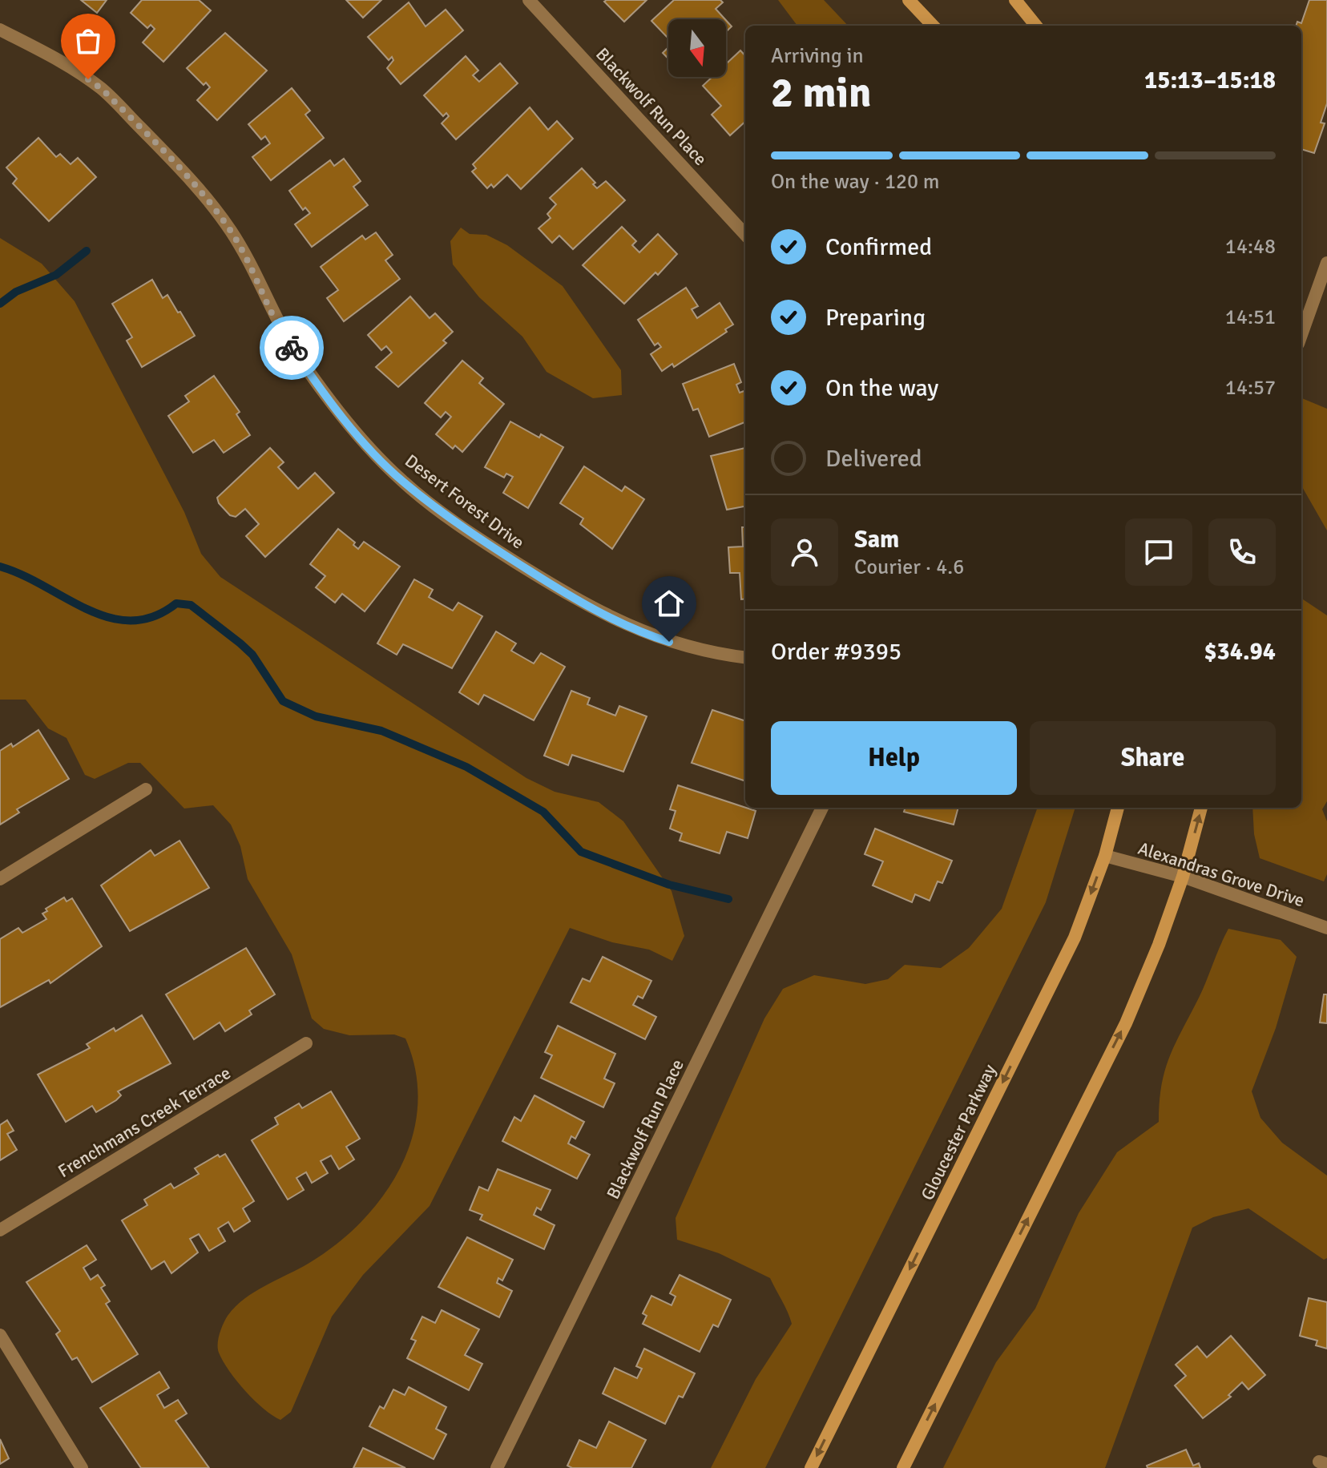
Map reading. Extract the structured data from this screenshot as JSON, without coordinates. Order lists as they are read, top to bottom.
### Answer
{
  "streets": {
    "main road": ["Gloucester Parkway"],
    "street": [
      "Blackwolf Run Place",
      "Desert Forest Drive",
      "Alexandras Grove Drive",
      "Frenchmans Creek Terrace"
    ]
  },
  "crossings": [
    ["Alexandras Grove Drive", "Gloucester Parkway"]
  ],
  "north": "bottom",
  "page": {
    "heading": ["2 min", "Arriving in", "15:13–15:18"],
    "panel": [
      "Sam",
      "Courier · 4.6",
      "Order #9395",
      "$34.94"
    ],
    "bar": "On the way · 120 m",
    "list": [
      ["Confirmed", "14:48"],
      ["Preparing", "14:51"],
      ["On the way", "14:57"],
      "Delivered"
    ],
    "buttons": ["Help", "Share"]
  }
}
